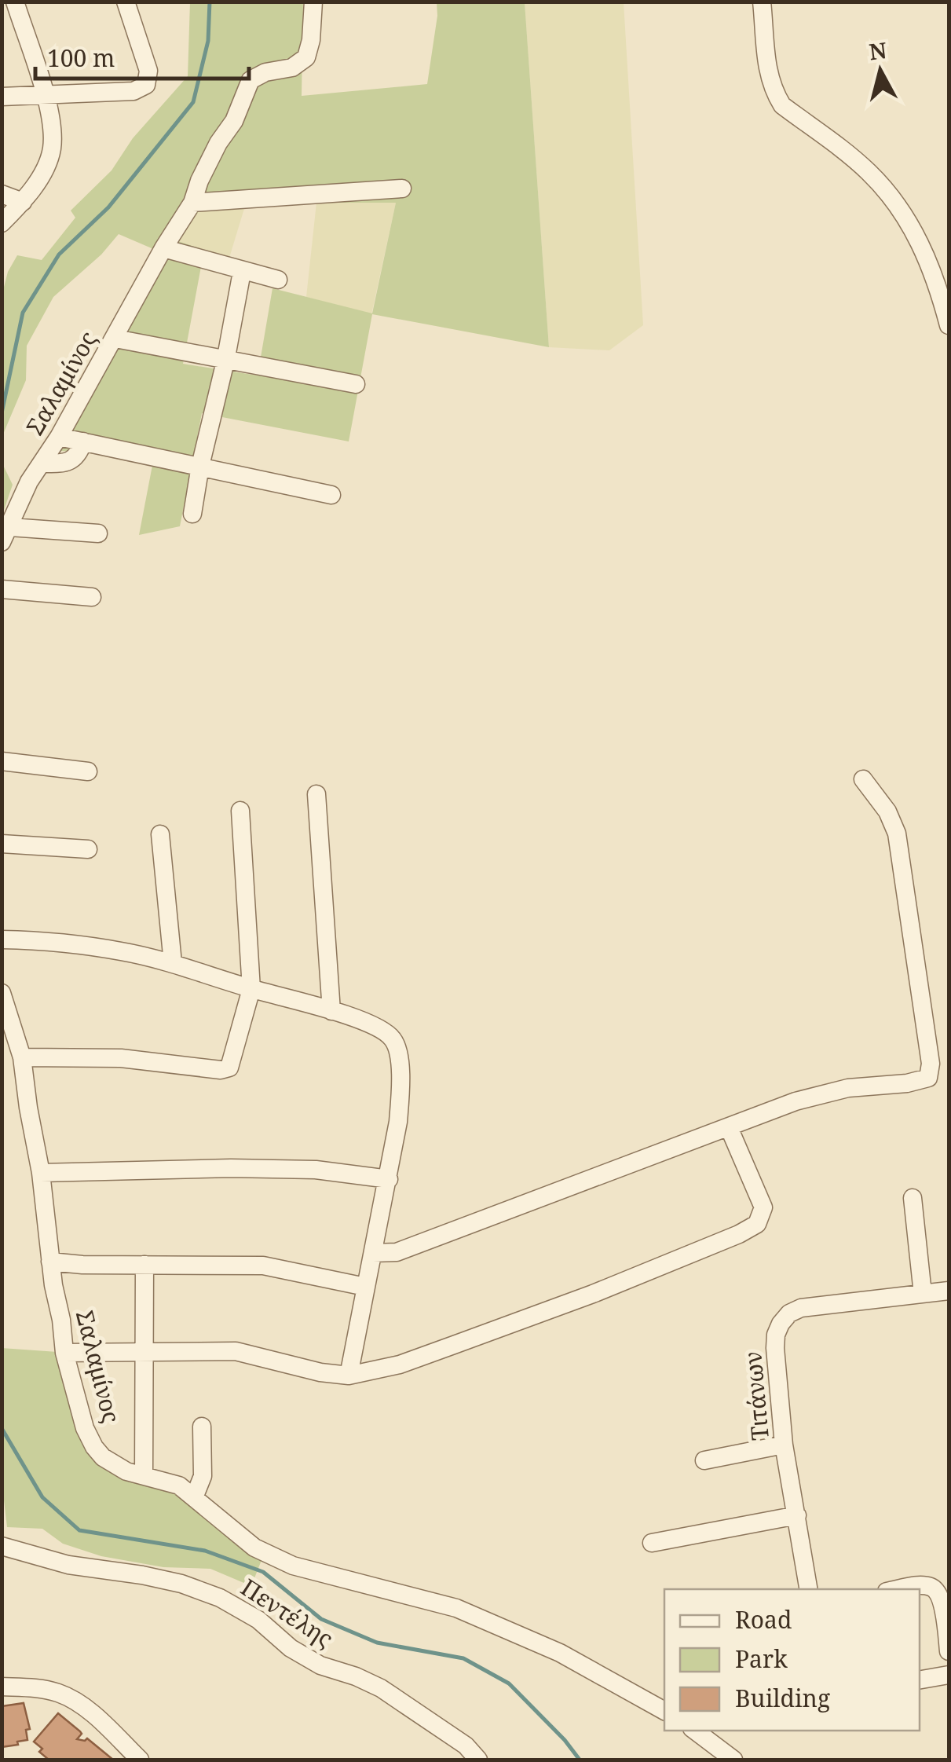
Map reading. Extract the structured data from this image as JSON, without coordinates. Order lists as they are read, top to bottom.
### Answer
{
  "streets": {
    "street": ["Σαλαμίνος", "Τιτάνων", "Πεντέλης"]
  },
  "legend": ["Road", "Park", "Building"],
  "scale_bar": "100 m",
  "north": "top"
}
